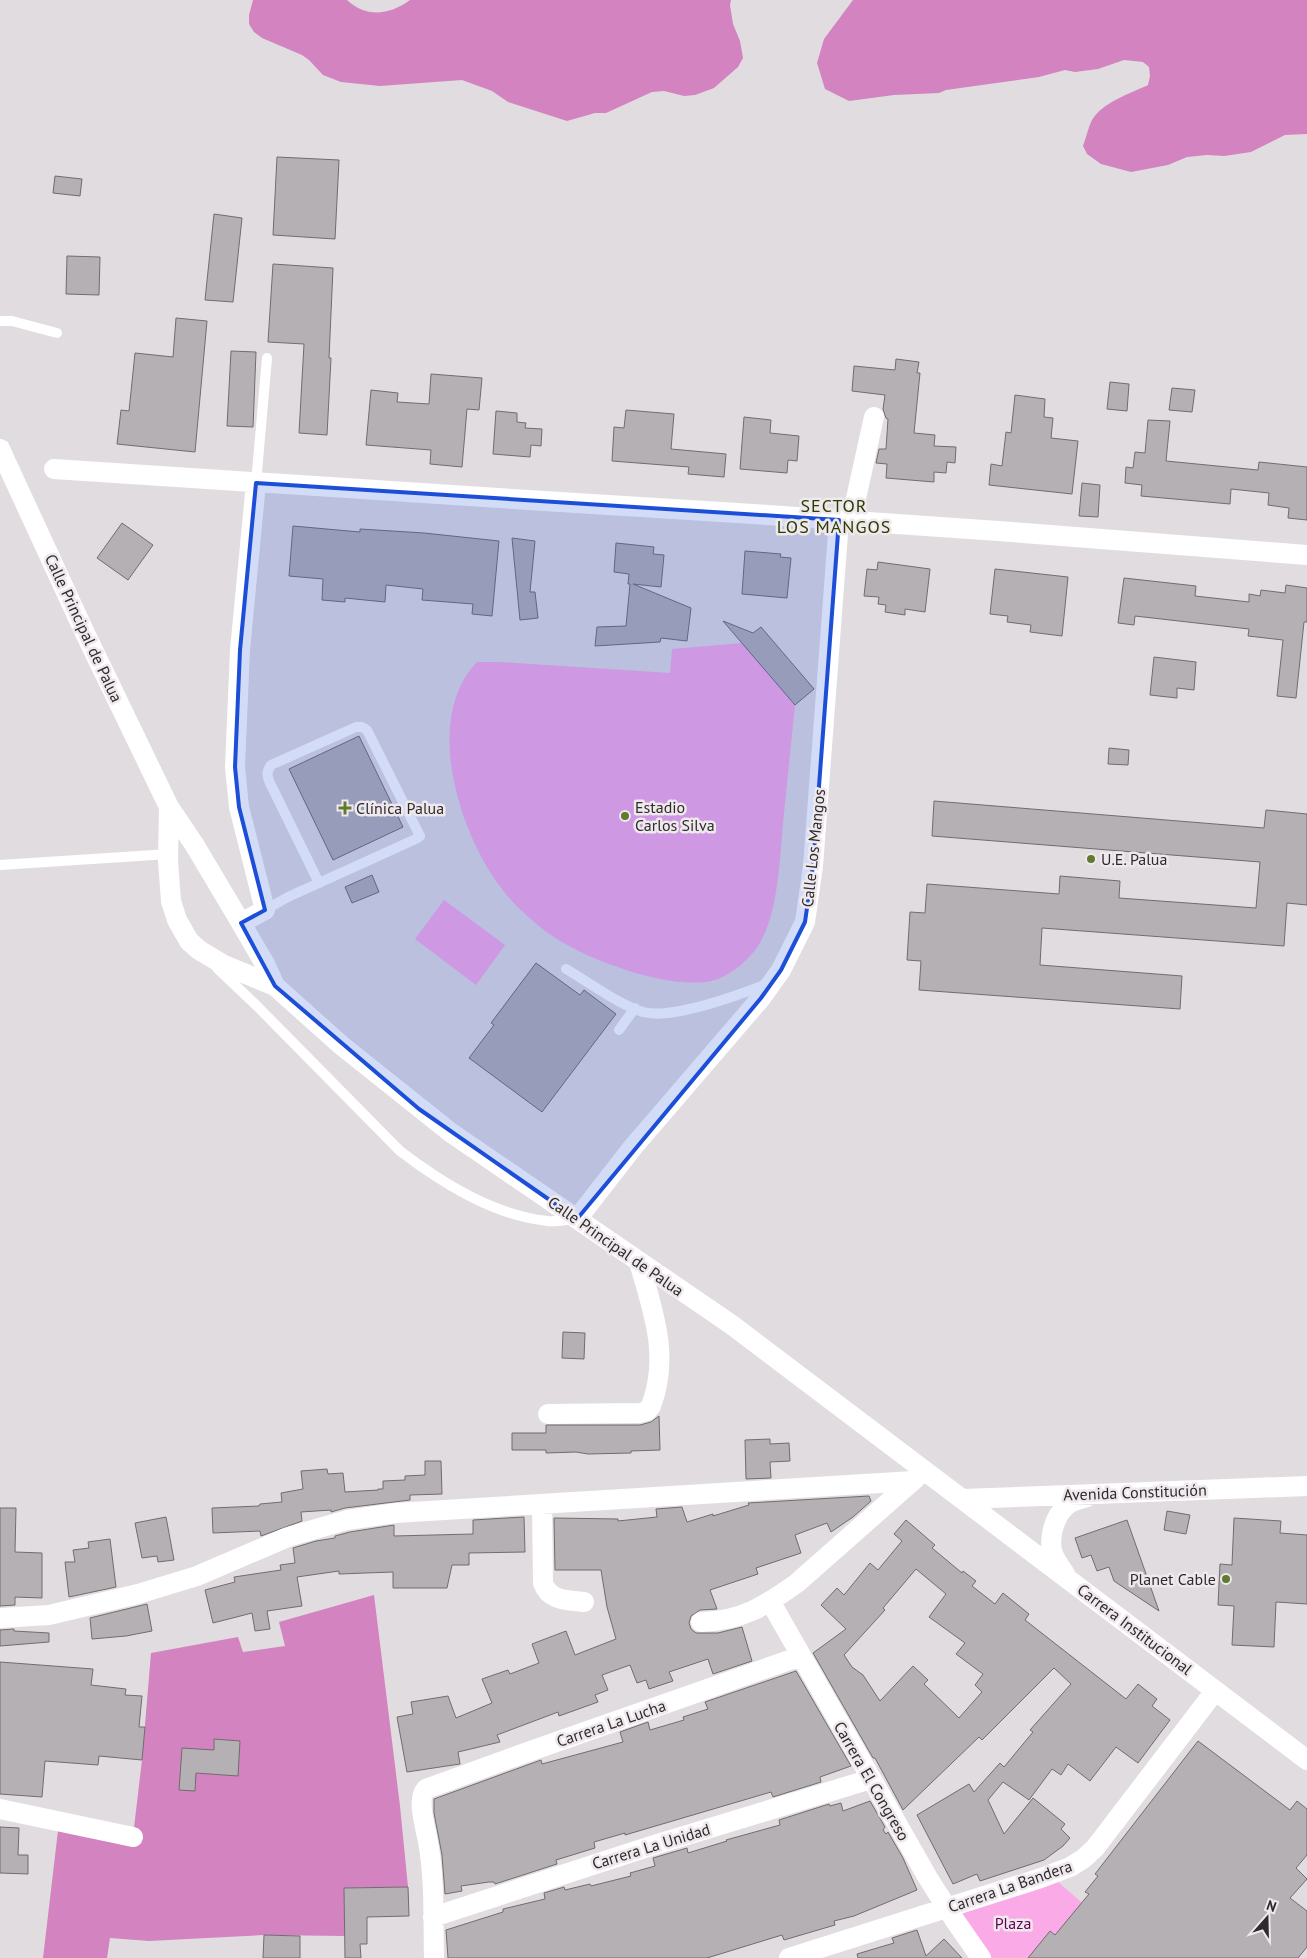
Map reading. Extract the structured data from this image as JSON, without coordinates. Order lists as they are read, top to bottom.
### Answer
{
  "streets": {
    "street": [
      "Calle Principal de Palua",
      "Calle Los Mangos",
      "Avenida Constitución",
      "Carrera Institucional",
      "Carrera La Lucha",
      "Carrera El Congreso",
      "Carrera La Unidad",
      "Carrera La Bandera"
    ]
  },
  "crossings": [
    ["Calle Principal de Palua", "Calle Los Mangos"],
    ["Calle Principal de Palua", "Avenida Constitución"],
    ["Calle Principal de Palua", "Carrera Institucional"],
    ["Avenida Constitución", "Carrera Institucional"],
    ["Carrera Institucional", "Carrera La Bandera"],
    ["Carrera La Lucha", "Carrera El Congreso"],
    ["Carrera La Lucha", "Carrera La Unidad"],
    ["Carrera El Congreso", "Carrera La Unidad"],
    ["Carrera El Congreso", "Carrera La Bandera"]
  ],
  "districts": ["SECTOR LOS MANGOS"],
  "parks": ["Plaza"],
  "places": {
    "health": ["Clínica Palua"],
    "other": ["Estadio Carlos Silva", "U.E. Palua", "Planet Cable"]
  },
  "north": "top"
}
